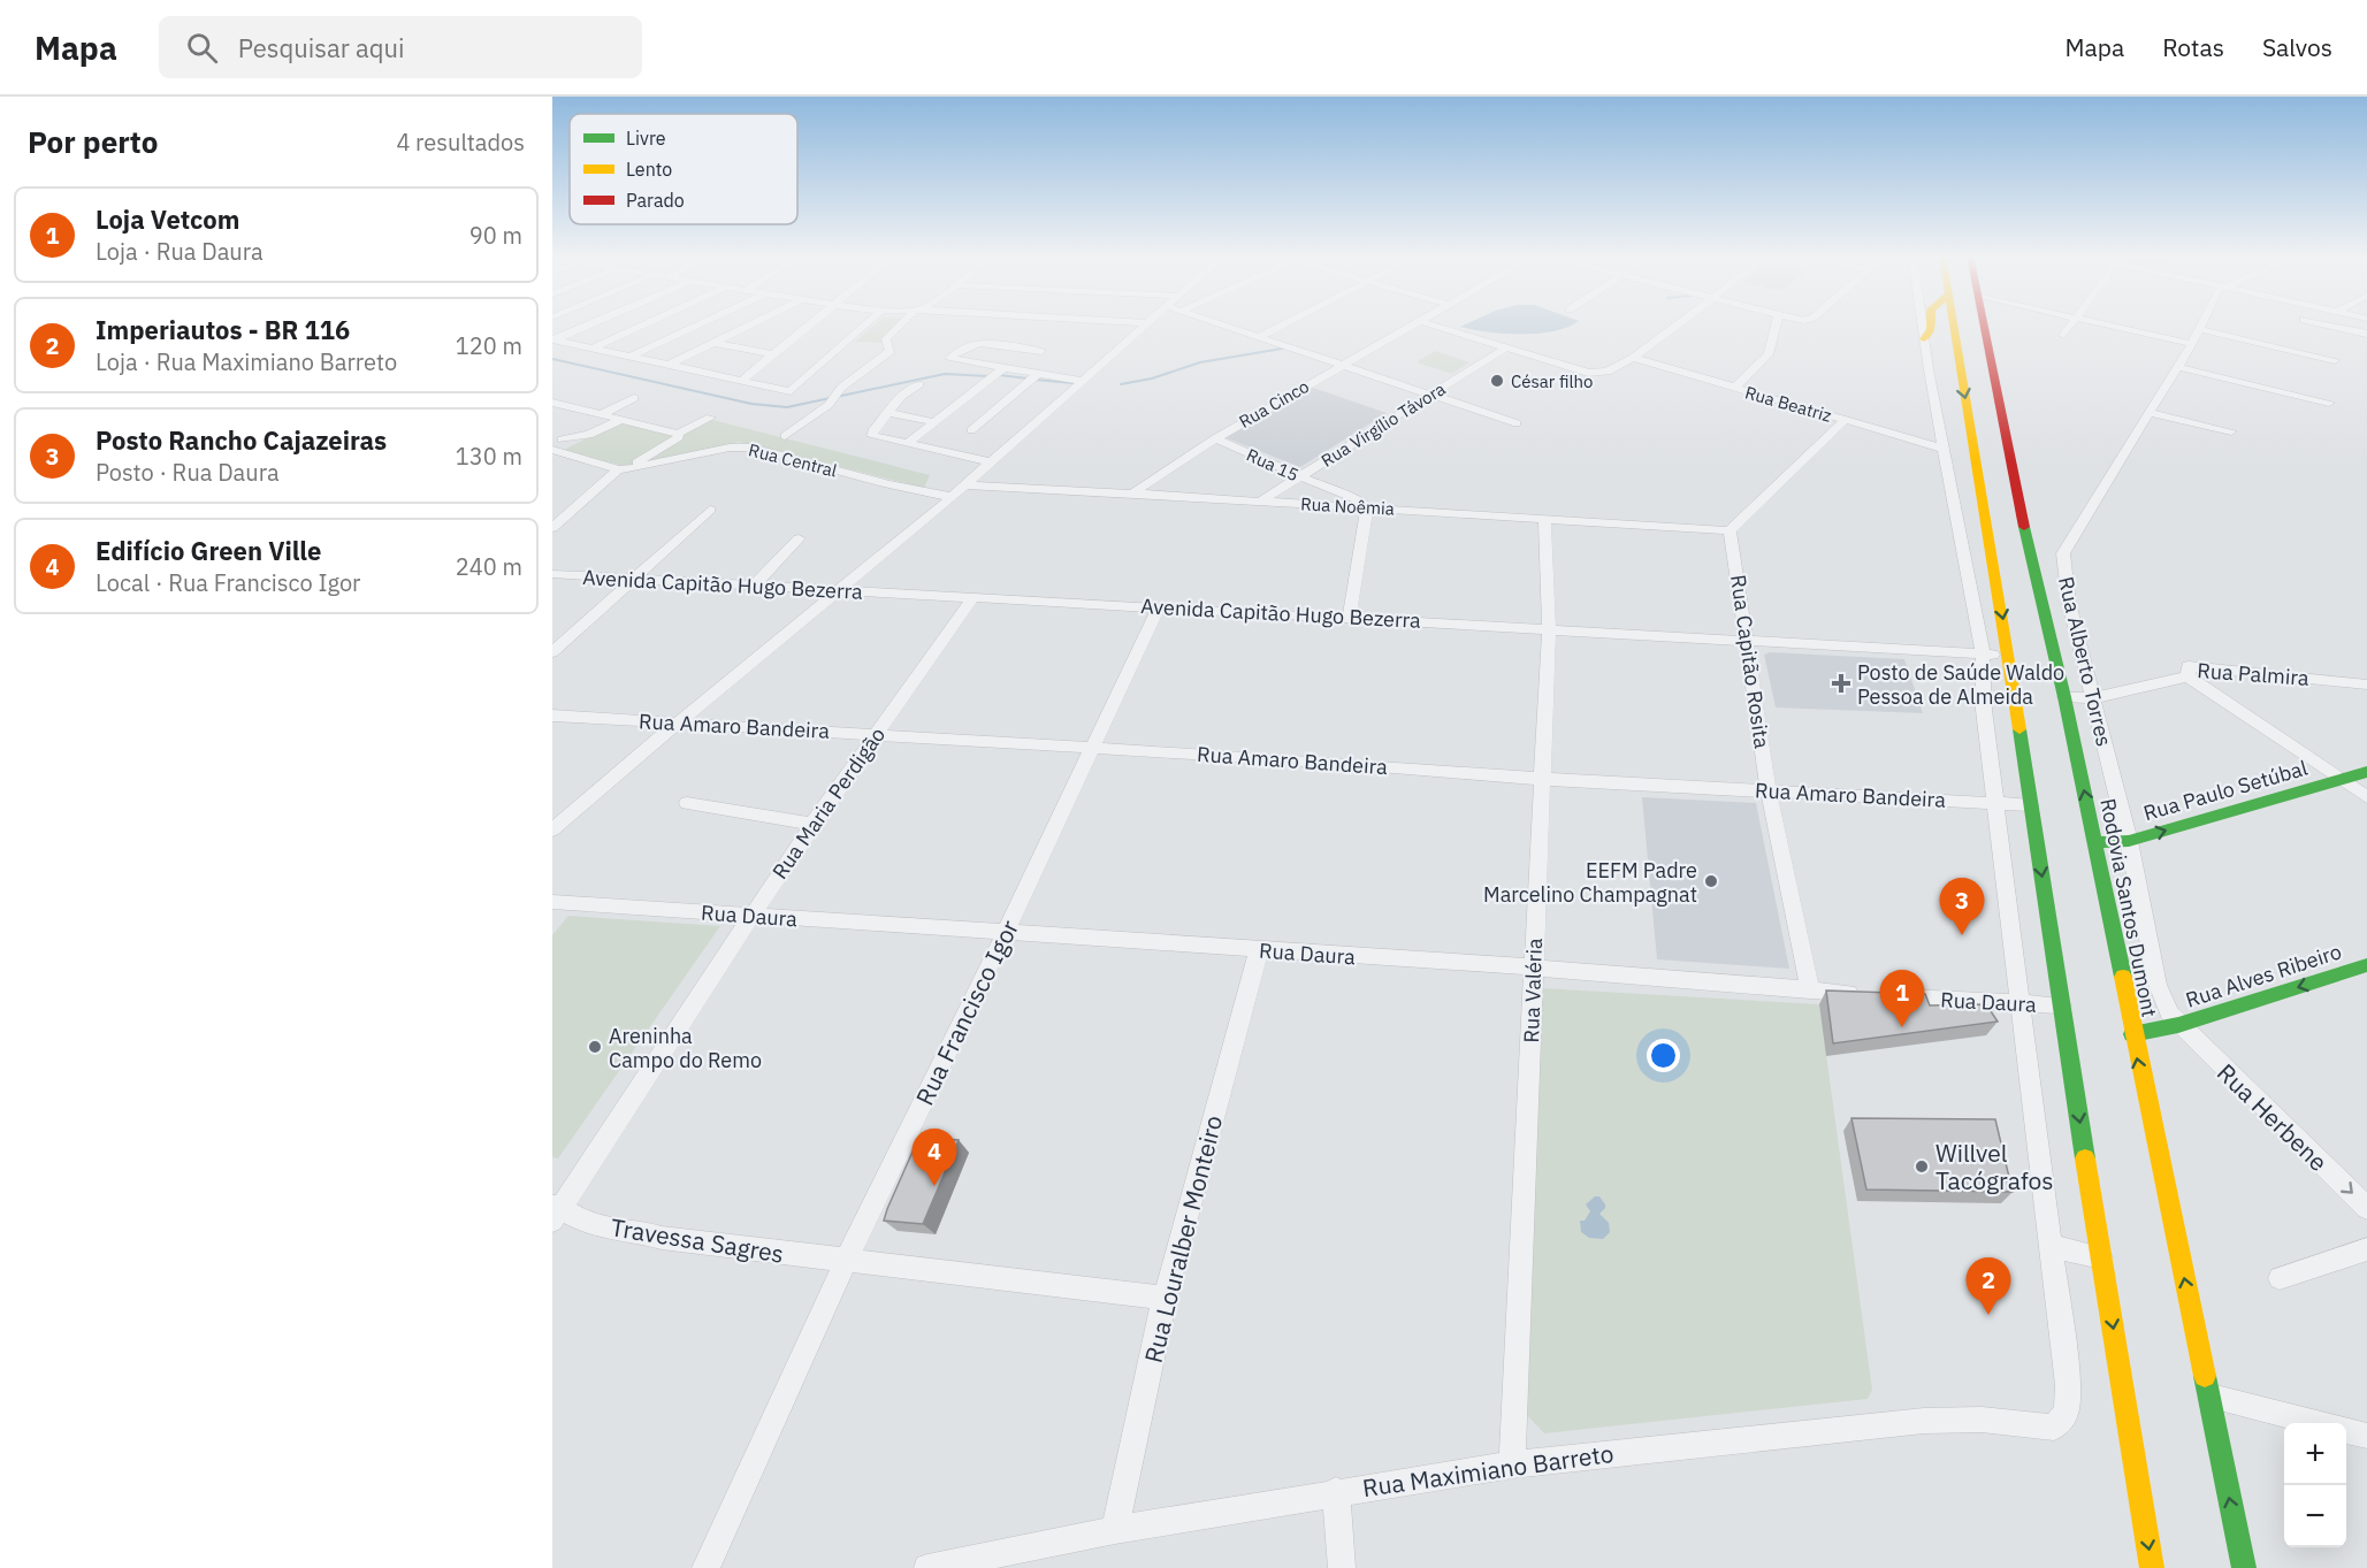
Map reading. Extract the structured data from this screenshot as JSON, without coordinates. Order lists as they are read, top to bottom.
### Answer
{
  "streets": {
    "main road": ["Rua Paulo Setúbal", "Rodovia Santos Dumont", "Rua Alves Ribeiro"],
    "street": [
      "Rua Cinco",
      "Rua Beatriz",
      "Rua Virgílio Távora",
      "Rua Central",
      "Rua 15",
      "Rua Noêmia",
      "Avenida Capitão Hugo Bezerra",
      "Rua Capitão Rosita",
      "Rua Alberto Torres",
      "Rua Palmira",
      "Rua Amaro Bandeira",
      "Rua Maria Perdigão",
      "Rua Daura",
      "Rua Valéria",
      "Rua Francisco Igor",
      "Rua Herbene",
      "Rua Louralber Monteiro",
      "Travessa Sagres",
      "Rua Maximiano Barreto"
    ]
  },
  "crossings": [
    ["Rua Cinco", "Rua 15"],
    ["Rua Cinco", "Rua Noêmia"],
    ["Rua Virgílio Távora", "Rua 15"],
    ["Rua Virgílio Távora", "Rua Noêmia"],
    ["Rua 15", "Rua Noêmia"],
    ["Rua Noêmia", "Rua Capitão Rosita"],
    ["Rua Noêmia", "Rua Valéria"],
    ["Avenida Capitão Hugo Bezerra", "Rua Capitão Rosita"],
    ["Avenida Capitão Hugo Bezerra", "Rua Maria Perdigão"],
    ["Avenida Capitão Hugo Bezerra", "Rua Valéria"],
    ["Avenida Capitão Hugo Bezerra", "Rua Francisco Igor"],
    ["Rua Capitão Rosita", "Rua Amaro Bandeira"],
    ["Rua Capitão Rosita", "Rua Daura"],
    ["Rua Alberto Torres", "Rua Palmira"],
    ["Rua Alberto Torres", "Rua Paulo Setúbal"],
    ["Rua Alberto Torres", "Rua Alves Ribeiro"],
    ["Rua Alberto Torres", "Rua Herbene"],
    ["Rua Palmira", "Rodovia Santos Dumont"],
    ["Rua Amaro Bandeira", "Rua Maria Perdigão"],
    ["Rua Amaro Bandeira", "Rua Valéria"],
    ["Rua Amaro Bandeira", "Rua Francisco Igor"],
    ["Rua Paulo Setúbal", "Rodovia Santos Dumont"],
    ["Rua Maria Perdigão", "Rua Daura"],
    ["Rua Maria Perdigão", "Travessa Sagres"],
    ["Rodovia Santos Dumont", "Rua Alves Ribeiro"],
    ["Rua Daura", "Rua Valéria"],
    ["Rua Daura", "Rua Francisco Igor"],
    ["Rua Daura", "Rua Louralber Monteiro"],
    ["Rua Alves Ribeiro", "Rua Herbene"],
    ["Rua Valéria", "Rua Maximiano Barreto"],
    ["Rua Francisco Igor", "Travessa Sagres"],
    ["Rua Louralber Monteiro", "Travessa Sagres"],
    ["Rua Louralber Monteiro", "Rua Maximiano Barreto"]
  ],
  "one_way": ["Rua Paulo Setúbal", "Rua Alves Ribeiro", "Rua Herbene"],
  "places": {
    "other": [
      "César filho",
      "EEFM Padre Marcelino Champagnat",
      "Areninha Campo do Remo",
      "Willvel Tacógrafos"
    ],
    "health": ["Posto de Saúde Waldo Pessoa de Almeida"]
  },
  "legend": ["Livre", "Lento", "Parado"],
  "page": {
    "header": "Mapa",
    "search": "Pesquisar aqui",
    "nav": ["Mapa", "Rotas", "Salvos"],
    "heading": ["Por perto", "4 resultados"],
    "list": [
      {
        "mark": "1",
        "name": "Loja Vetcom",
        "note": "Loja · Rua Daura",
        "value": "90 m"
      },
      {
        "mark": "2",
        "name": "Imperiautos - BR 116",
        "note": "Loja · Rua Maximiano Barreto",
        "value": "120 m"
      },
      {
        "mark": "3",
        "name": "Posto Rancho Cajazeiras",
        "note": "Posto · Rua Daura",
        "value": "130 m"
      },
      {
        "mark": "4",
        "name": "Edifício Green Ville",
        "note": "Local · Rua Francisco Igor",
        "value": "240 m"
      }
    ],
    "pins": [
      "3",
      "1",
      "4",
      "2"
    ],
    "map_buttons": ["+", "−"]
  }
}
